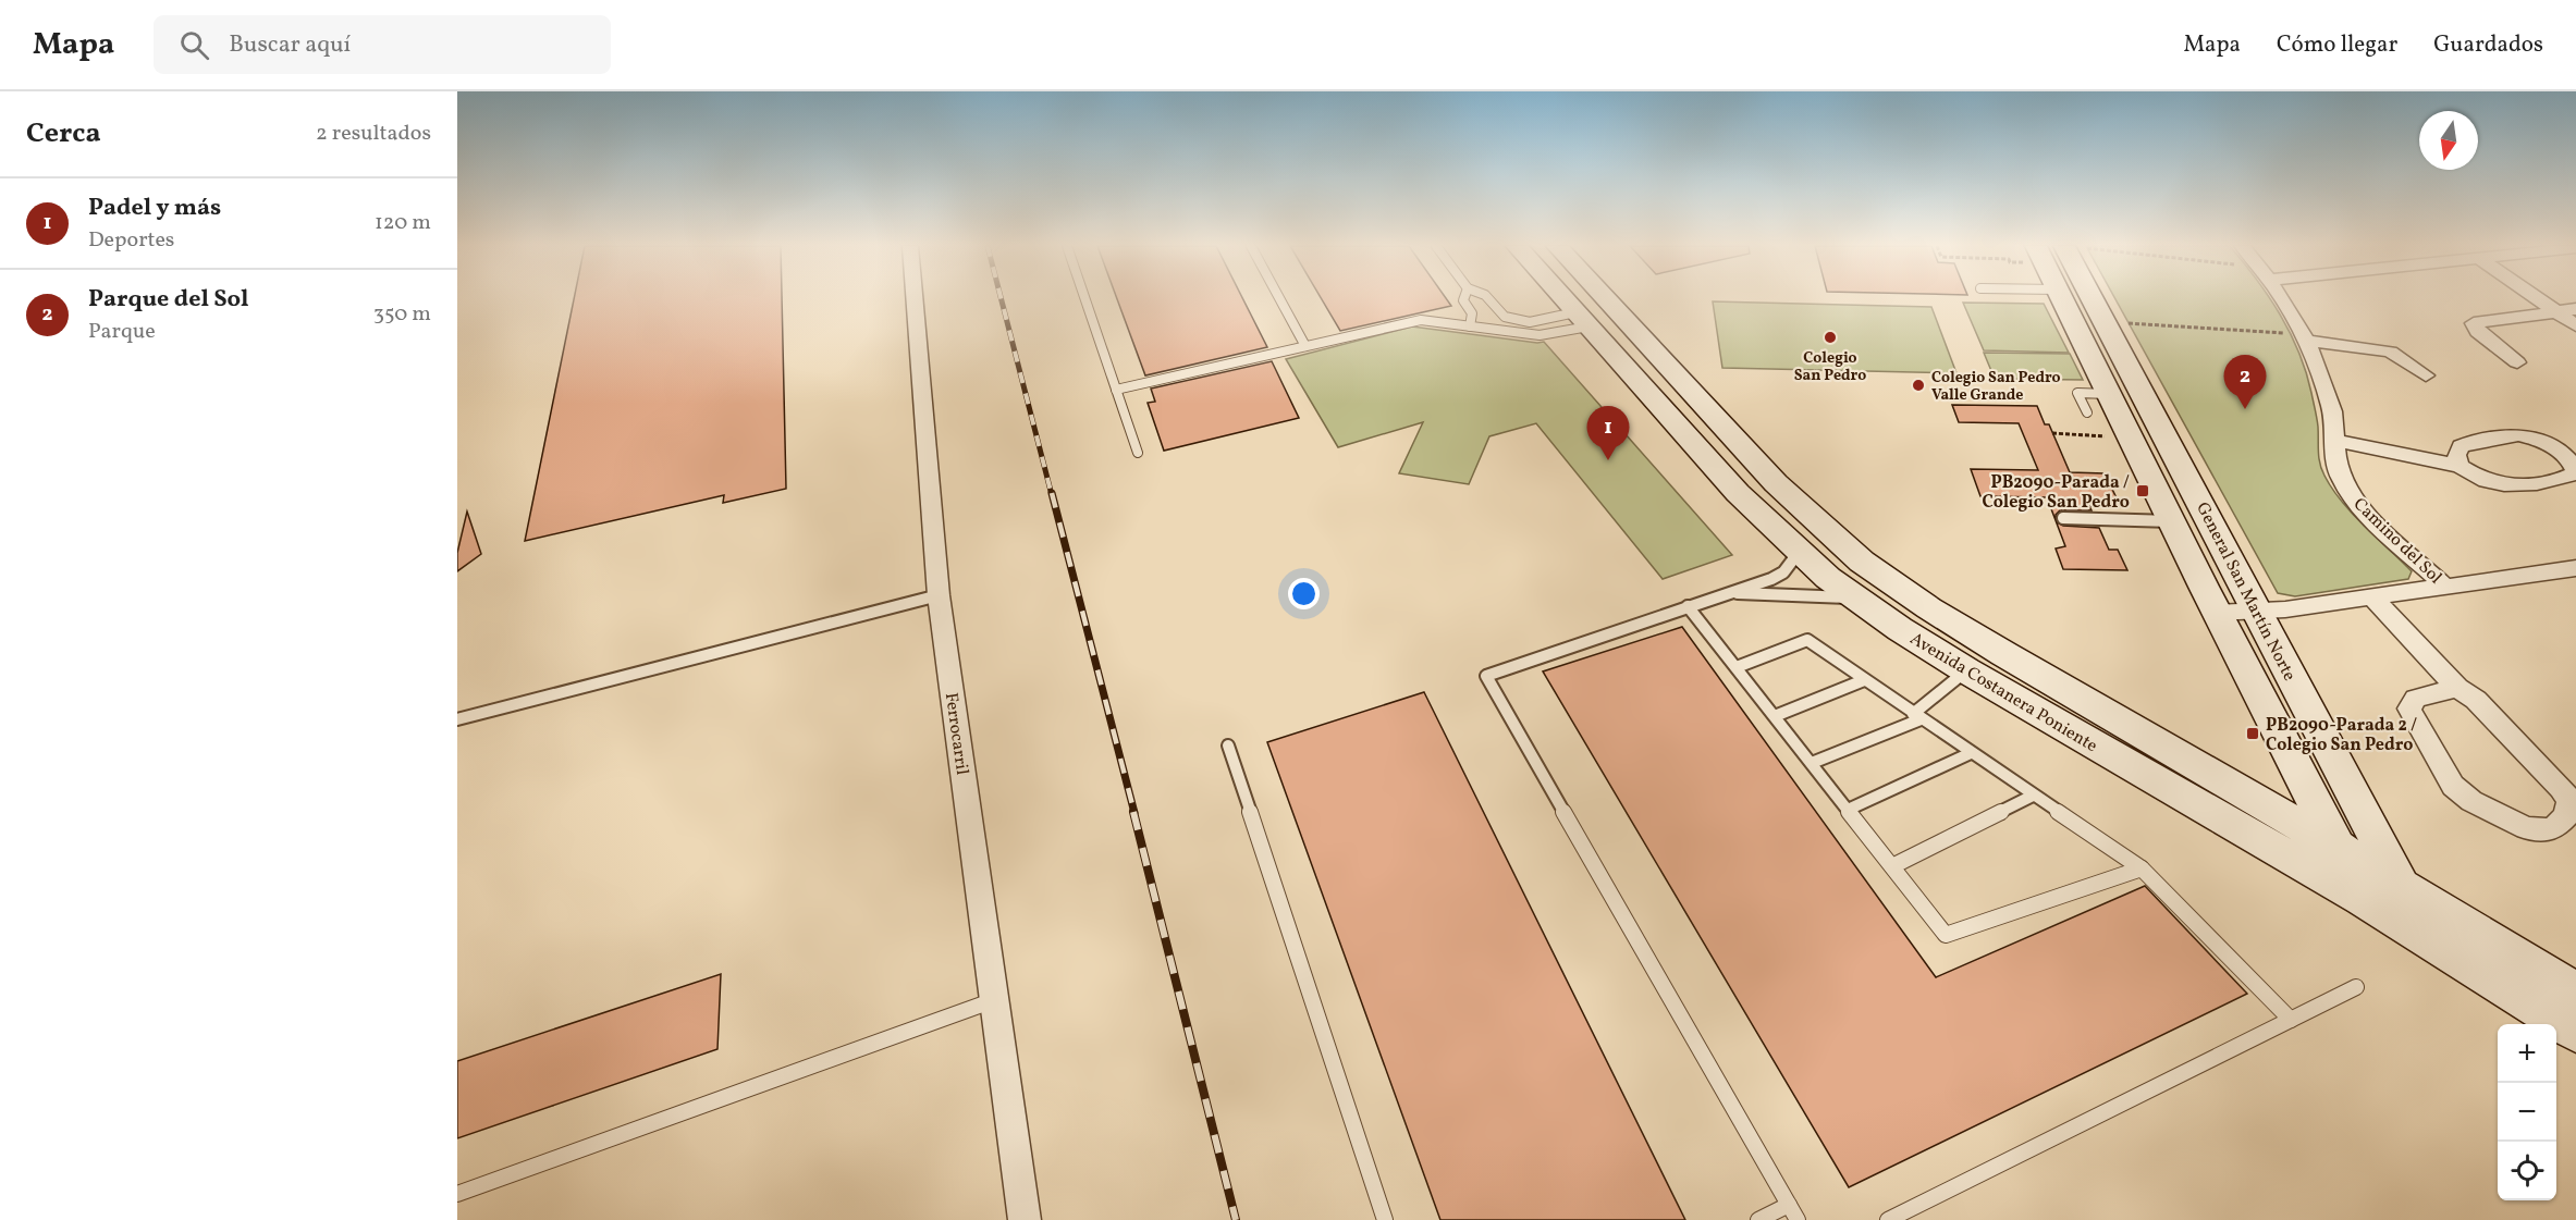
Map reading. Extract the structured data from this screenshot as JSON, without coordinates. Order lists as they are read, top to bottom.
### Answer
{
  "streets": {
    "street": [
      "Camino del Sol",
      "General San Martín Norte",
      "Avenida Costanera Poniente",
      "Ferrocarril"
    ]
  },
  "crossings": [
    ["General San Martín Norte", "Avenida Costanera Poniente"]
  ],
  "places": {
    "other": ["Colegio San Pedro", "Colegio San Pedro Valle Grande"],
    "transit": ["PB2090-Parada / Colegio San Pedro", "PB2090-Parada 2 / Colegio San Pedro"]
  },
  "north": "bottom",
  "page": {
    "header": "Mapa",
    "search": "Buscar aquí",
    "nav": ["Mapa", "Cómo llegar", "Guardados"],
    "heading": ["Cerca", "2 resultados"],
    "list": [
      {
        "mark": "1",
        "name": "Padel y más",
        "note": "Deportes",
        "value": "120 m"
      },
      {
        "mark": "2",
        "name": "Parque del Sol",
        "note": "Parque",
        "value": "350 m"
      }
    ],
    "pins": ["2", "1"],
    "map_buttons": ["+", "−"]
  }
}
